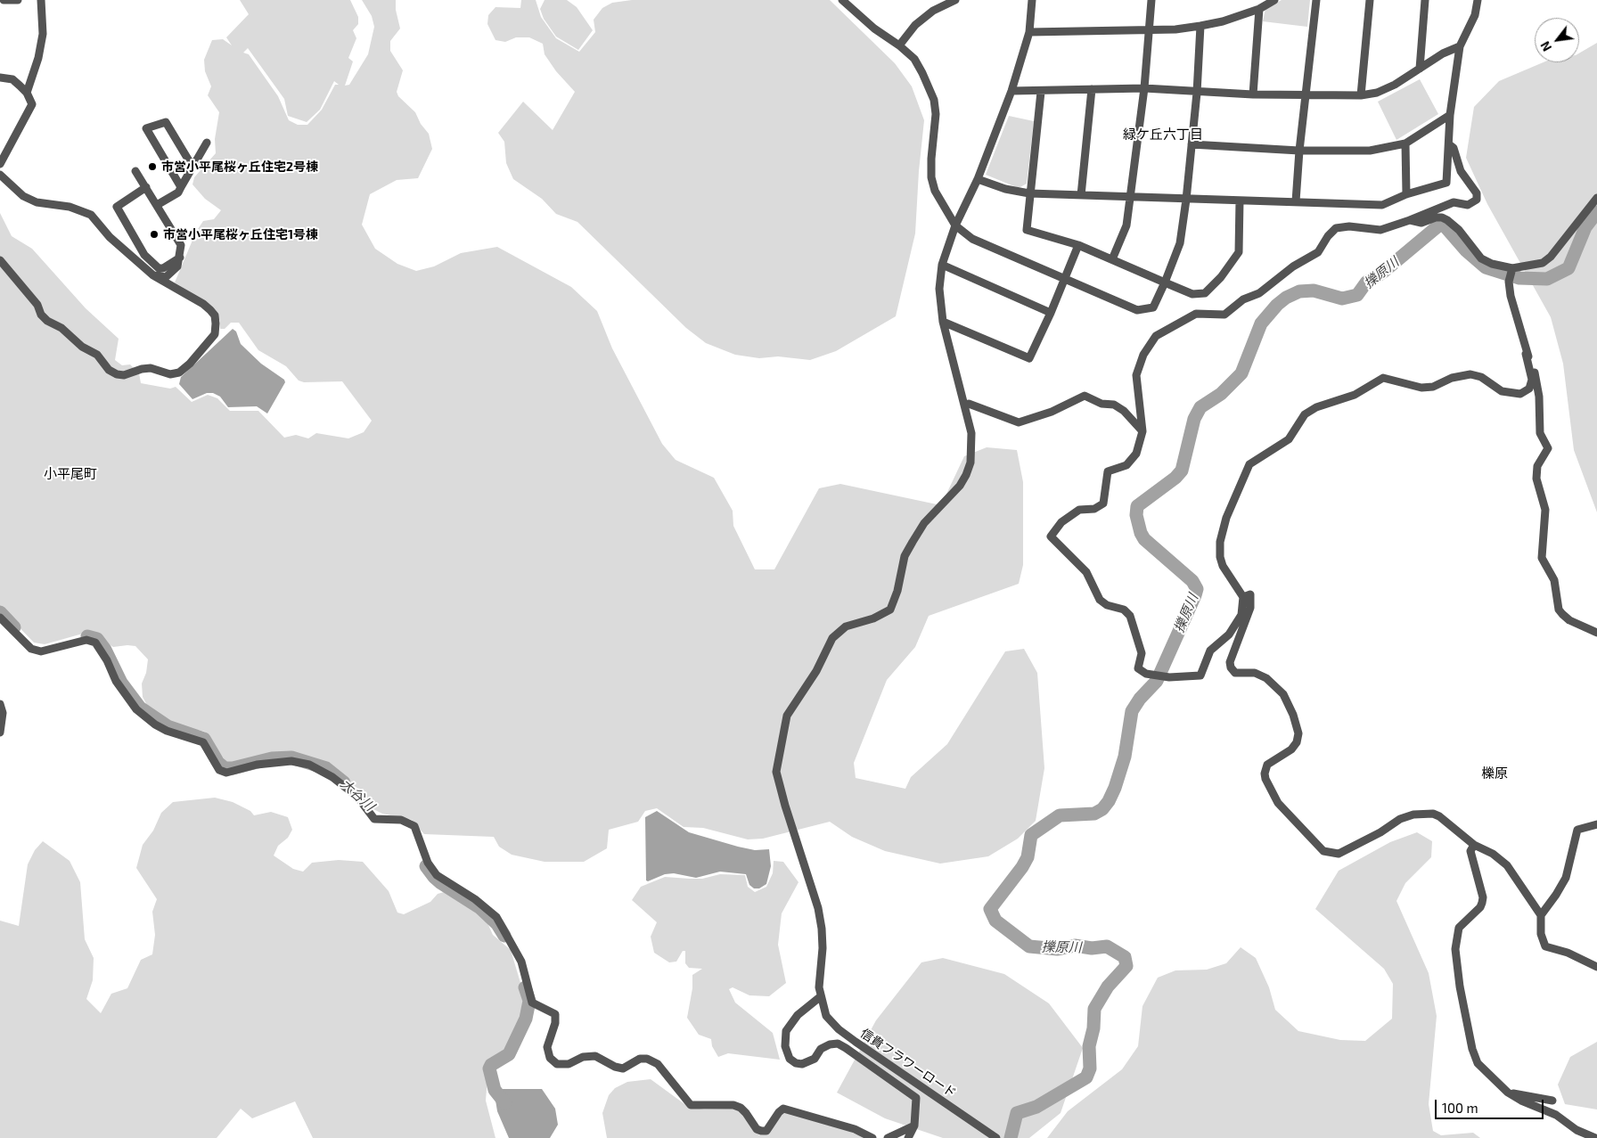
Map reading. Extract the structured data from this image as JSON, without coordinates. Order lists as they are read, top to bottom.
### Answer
{
  "streets": {
    "street": ["信貴フラワーロード"]
  },
  "districts": ["緑ケ丘六丁目", "小平尾町", "櫟原"],
  "water": ["擽原川", "大谷川"],
  "places": ["市営小平尾桜ヶ丘住宅2号棟", "市営小平尾桜ヶ丘住宅1号棟"],
  "scale_bar": "100 m",
  "north": "bottom left"
}
